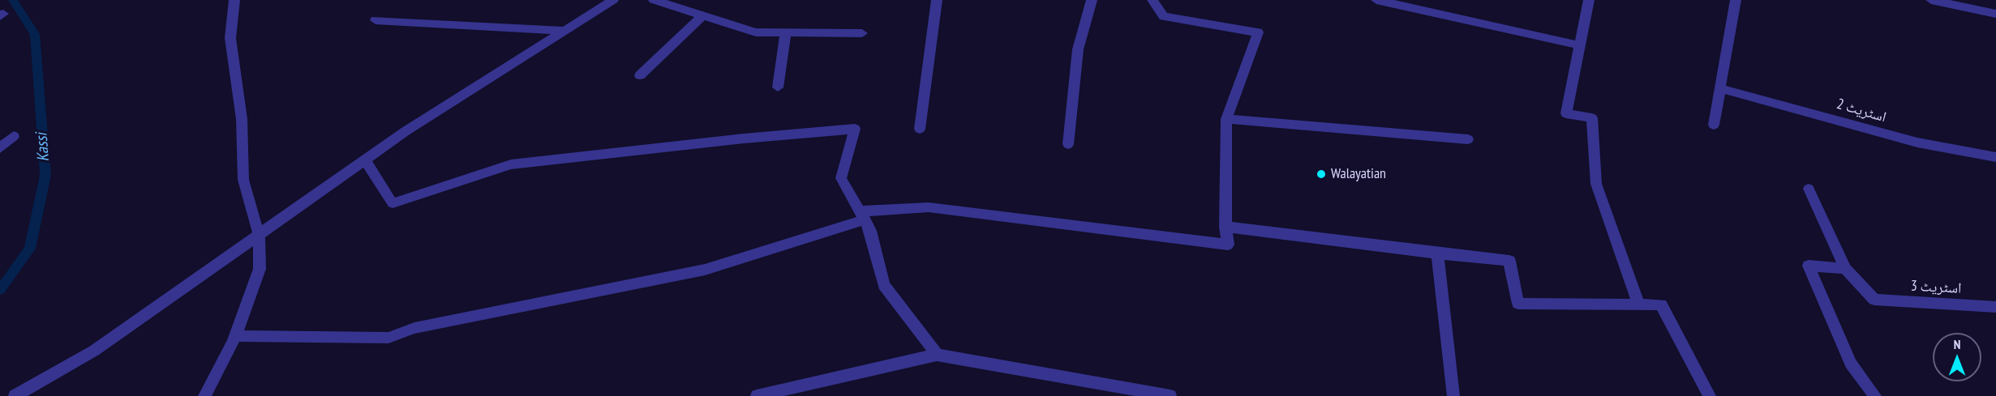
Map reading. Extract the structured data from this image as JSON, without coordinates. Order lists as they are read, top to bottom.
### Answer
{
  "streets": {
    "street": ["اسٹریٹ 2", "اسٹریٹ 3"]
  },
  "water": ["Kassi"],
  "places": ["Walayatian"],
  "north": "top"
}
